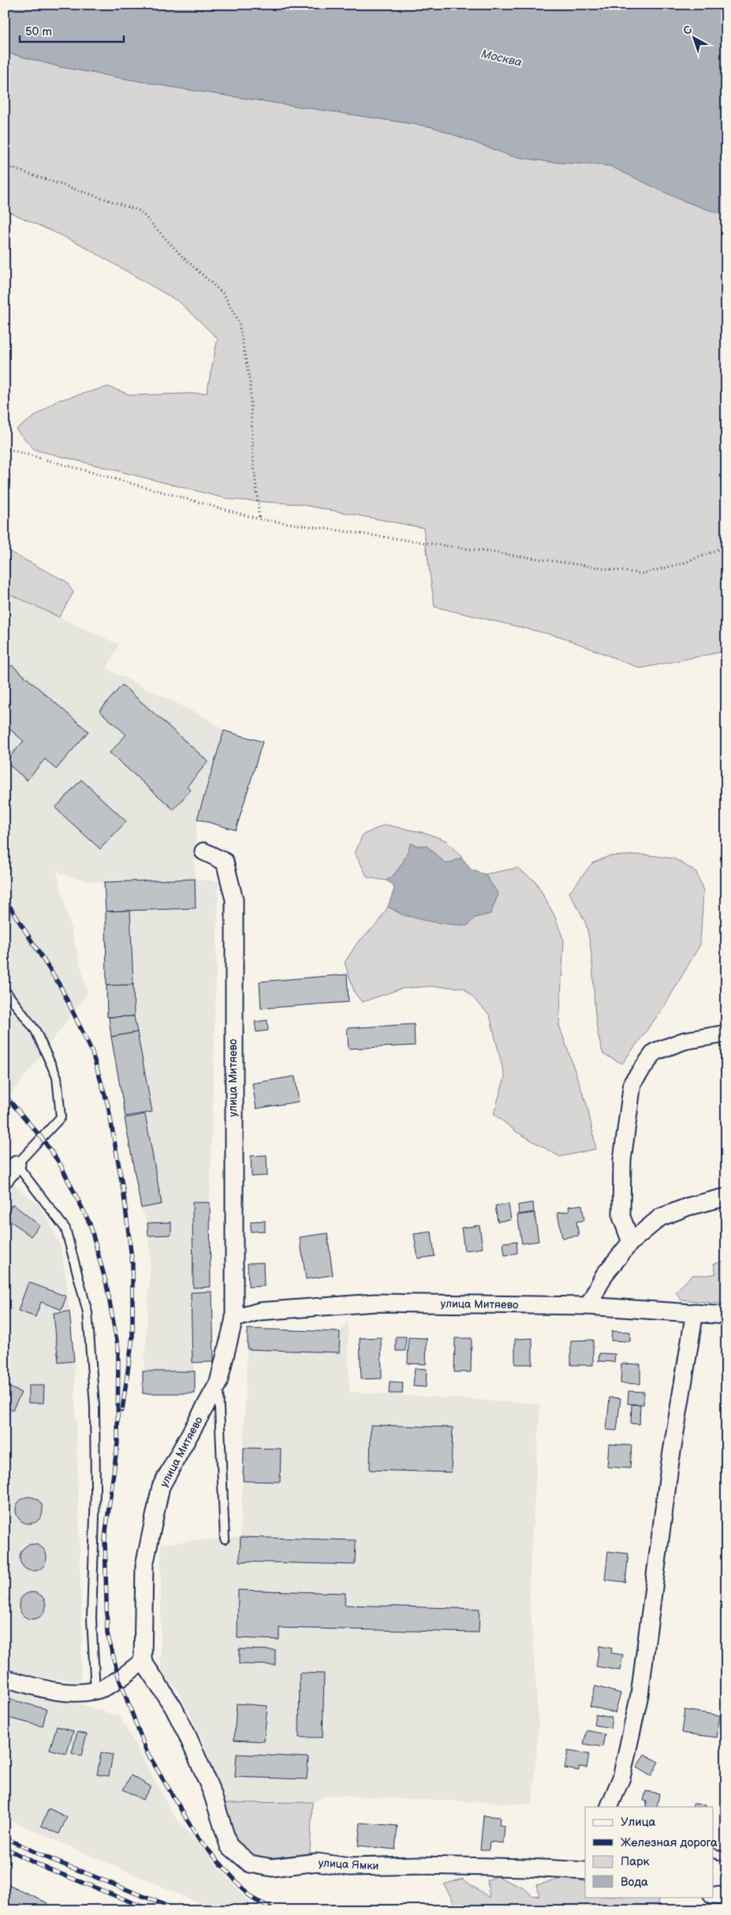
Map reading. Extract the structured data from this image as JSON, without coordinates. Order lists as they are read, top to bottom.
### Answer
{
  "streets": {
    "street": ["улица Митяево", "улица Ямки"]
  },
  "crossings": [
    ["улица Митяево", "улица Ямки"]
  ],
  "water": ["Москва"],
  "legend": [
    "Улица",
    "Железная дорога",
    "Парк",
    "Вода"
  ],
  "scale_bar": "50 m",
  "north": "top left"
}
